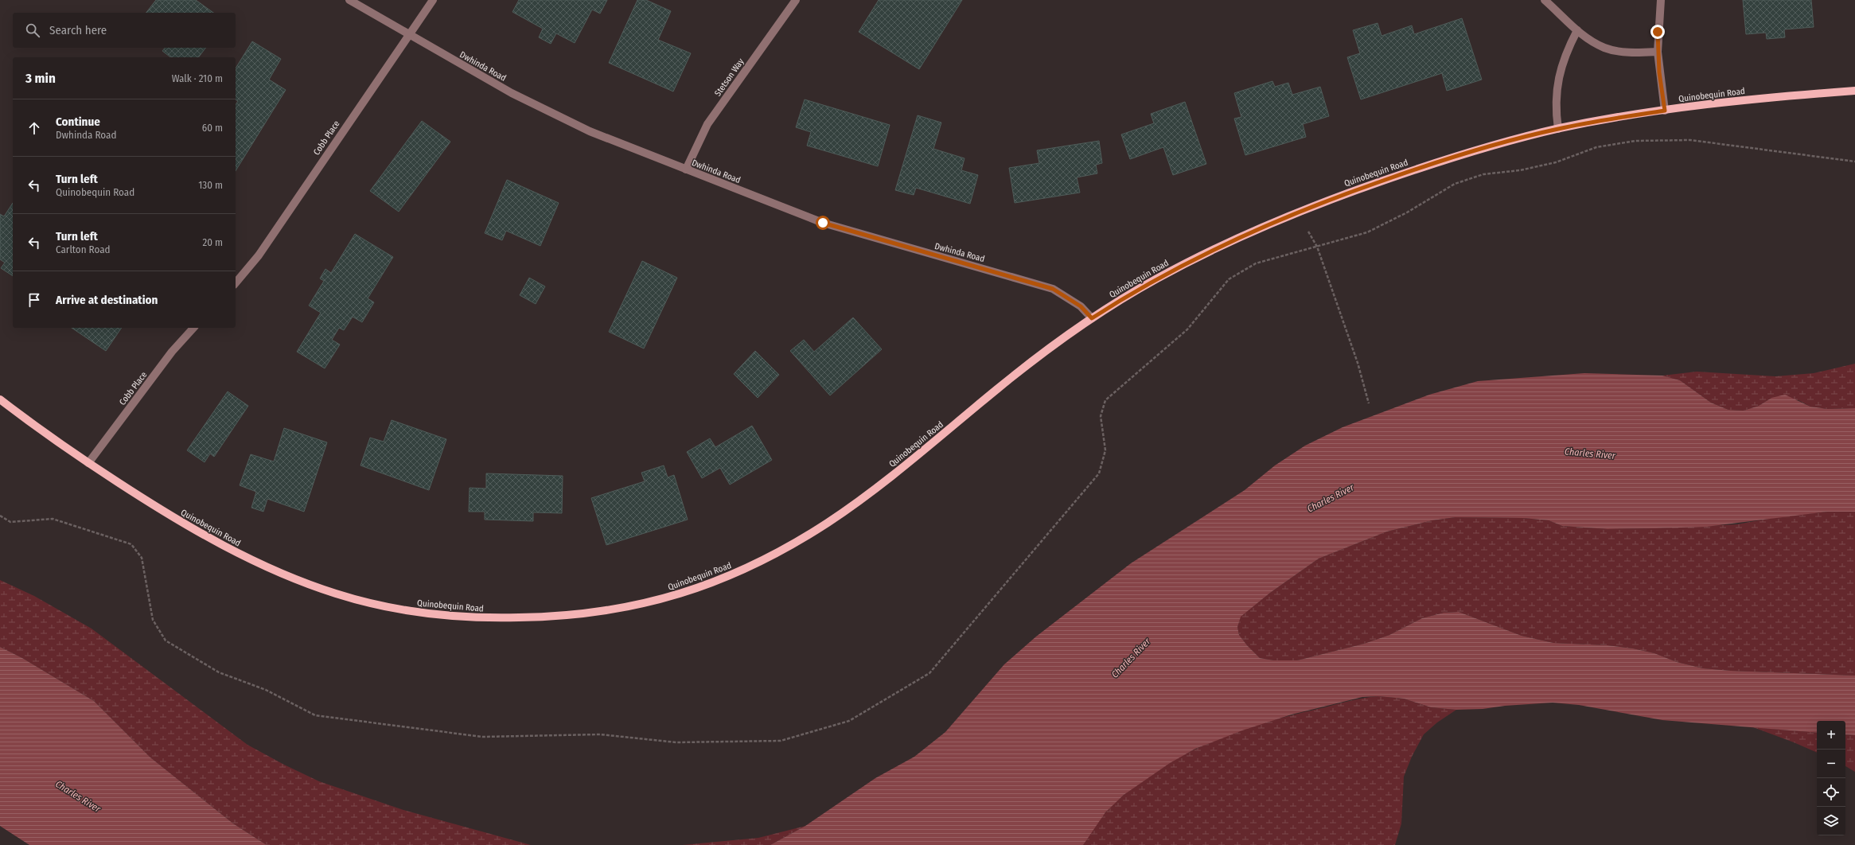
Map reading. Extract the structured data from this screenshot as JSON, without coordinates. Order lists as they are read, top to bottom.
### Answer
{
  "streets": {
    "main road": ["Quinobequin Road"],
    "street": ["Dwhinda Road", "Stetson Way", "Cobb Place"]
  },
  "crossings": [
    ["Dwhinda Road", "Stetson Way"],
    ["Dwhinda Road", "Quinobequin Road"],
    ["Dwhinda Road", "Cobb Place"],
    ["Quinobequin Road", "Cobb Place"]
  ],
  "water": ["Charles River"],
  "page": {
    "search": "Search here",
    "heading": ["3 min", "Walk · 210 m"],
    "list": [
      ["Continue", "Dwhinda Road", "60 m"],
      ["Turn left", "Quinobequin Road", "130 m"],
      ["Turn left", "Carlton Road", "20 m"],
      "Arrive at destination"
    ],
    "map_buttons": ["+", "−"]
  }
}
